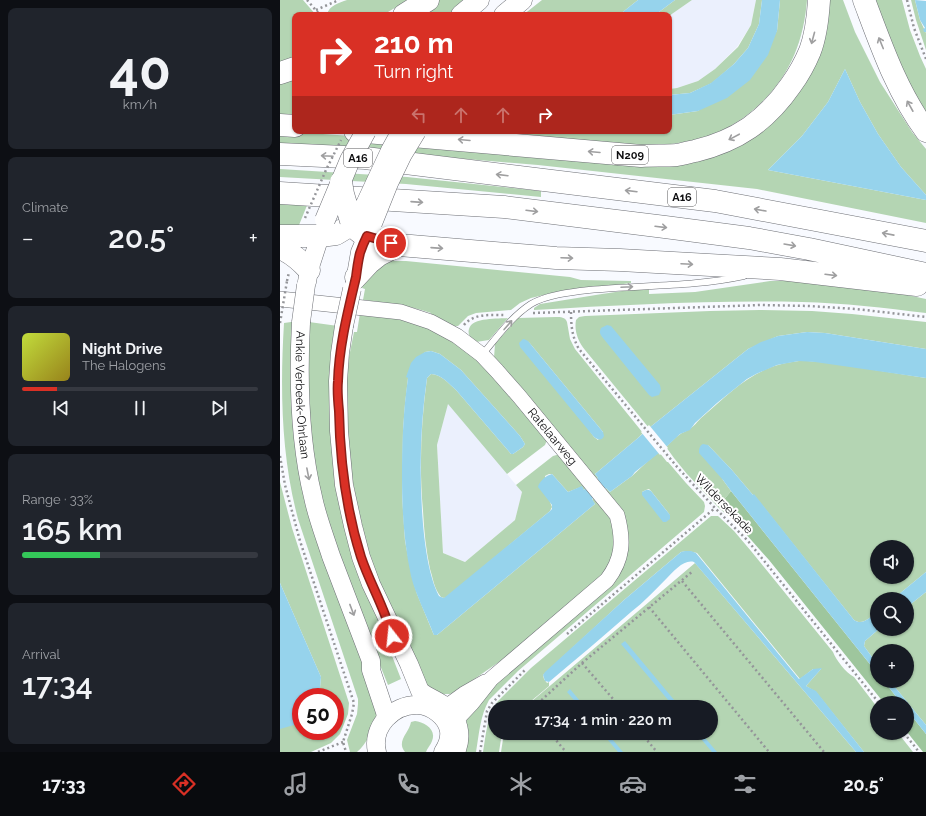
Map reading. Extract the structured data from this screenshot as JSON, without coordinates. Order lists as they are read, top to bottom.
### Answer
{
  "streets": {
    "highway": ["N209", "A16"],
    "main road": ["Ankie Verbeek-Ohrlaan"],
    "street": ["Ratelaarweg"],
    "path": ["Wildersekade"]
  },
  "crossings": [
    ["A16", "Ankie Verbeek-Ohrlaan"]
  ],
  "page": {
    "tile": [
      ["40", "km/h"],
      "Climate",
      ["Range · 33%", "165 km"],
      ["Arrival", "17:34"]
    ],
    "turn": ["210 m", "Turn right"],
    "heat": ["−", "20.5°", "+"],
    "song": ["Night Drive", "The Halogens"],
    "map_buttons": ["+", "−"],
    "limit": "50",
    "trip": "17:34 · 1 min · 220 m",
    "tabs": ["17:33", "20.5°"]
  }
}
